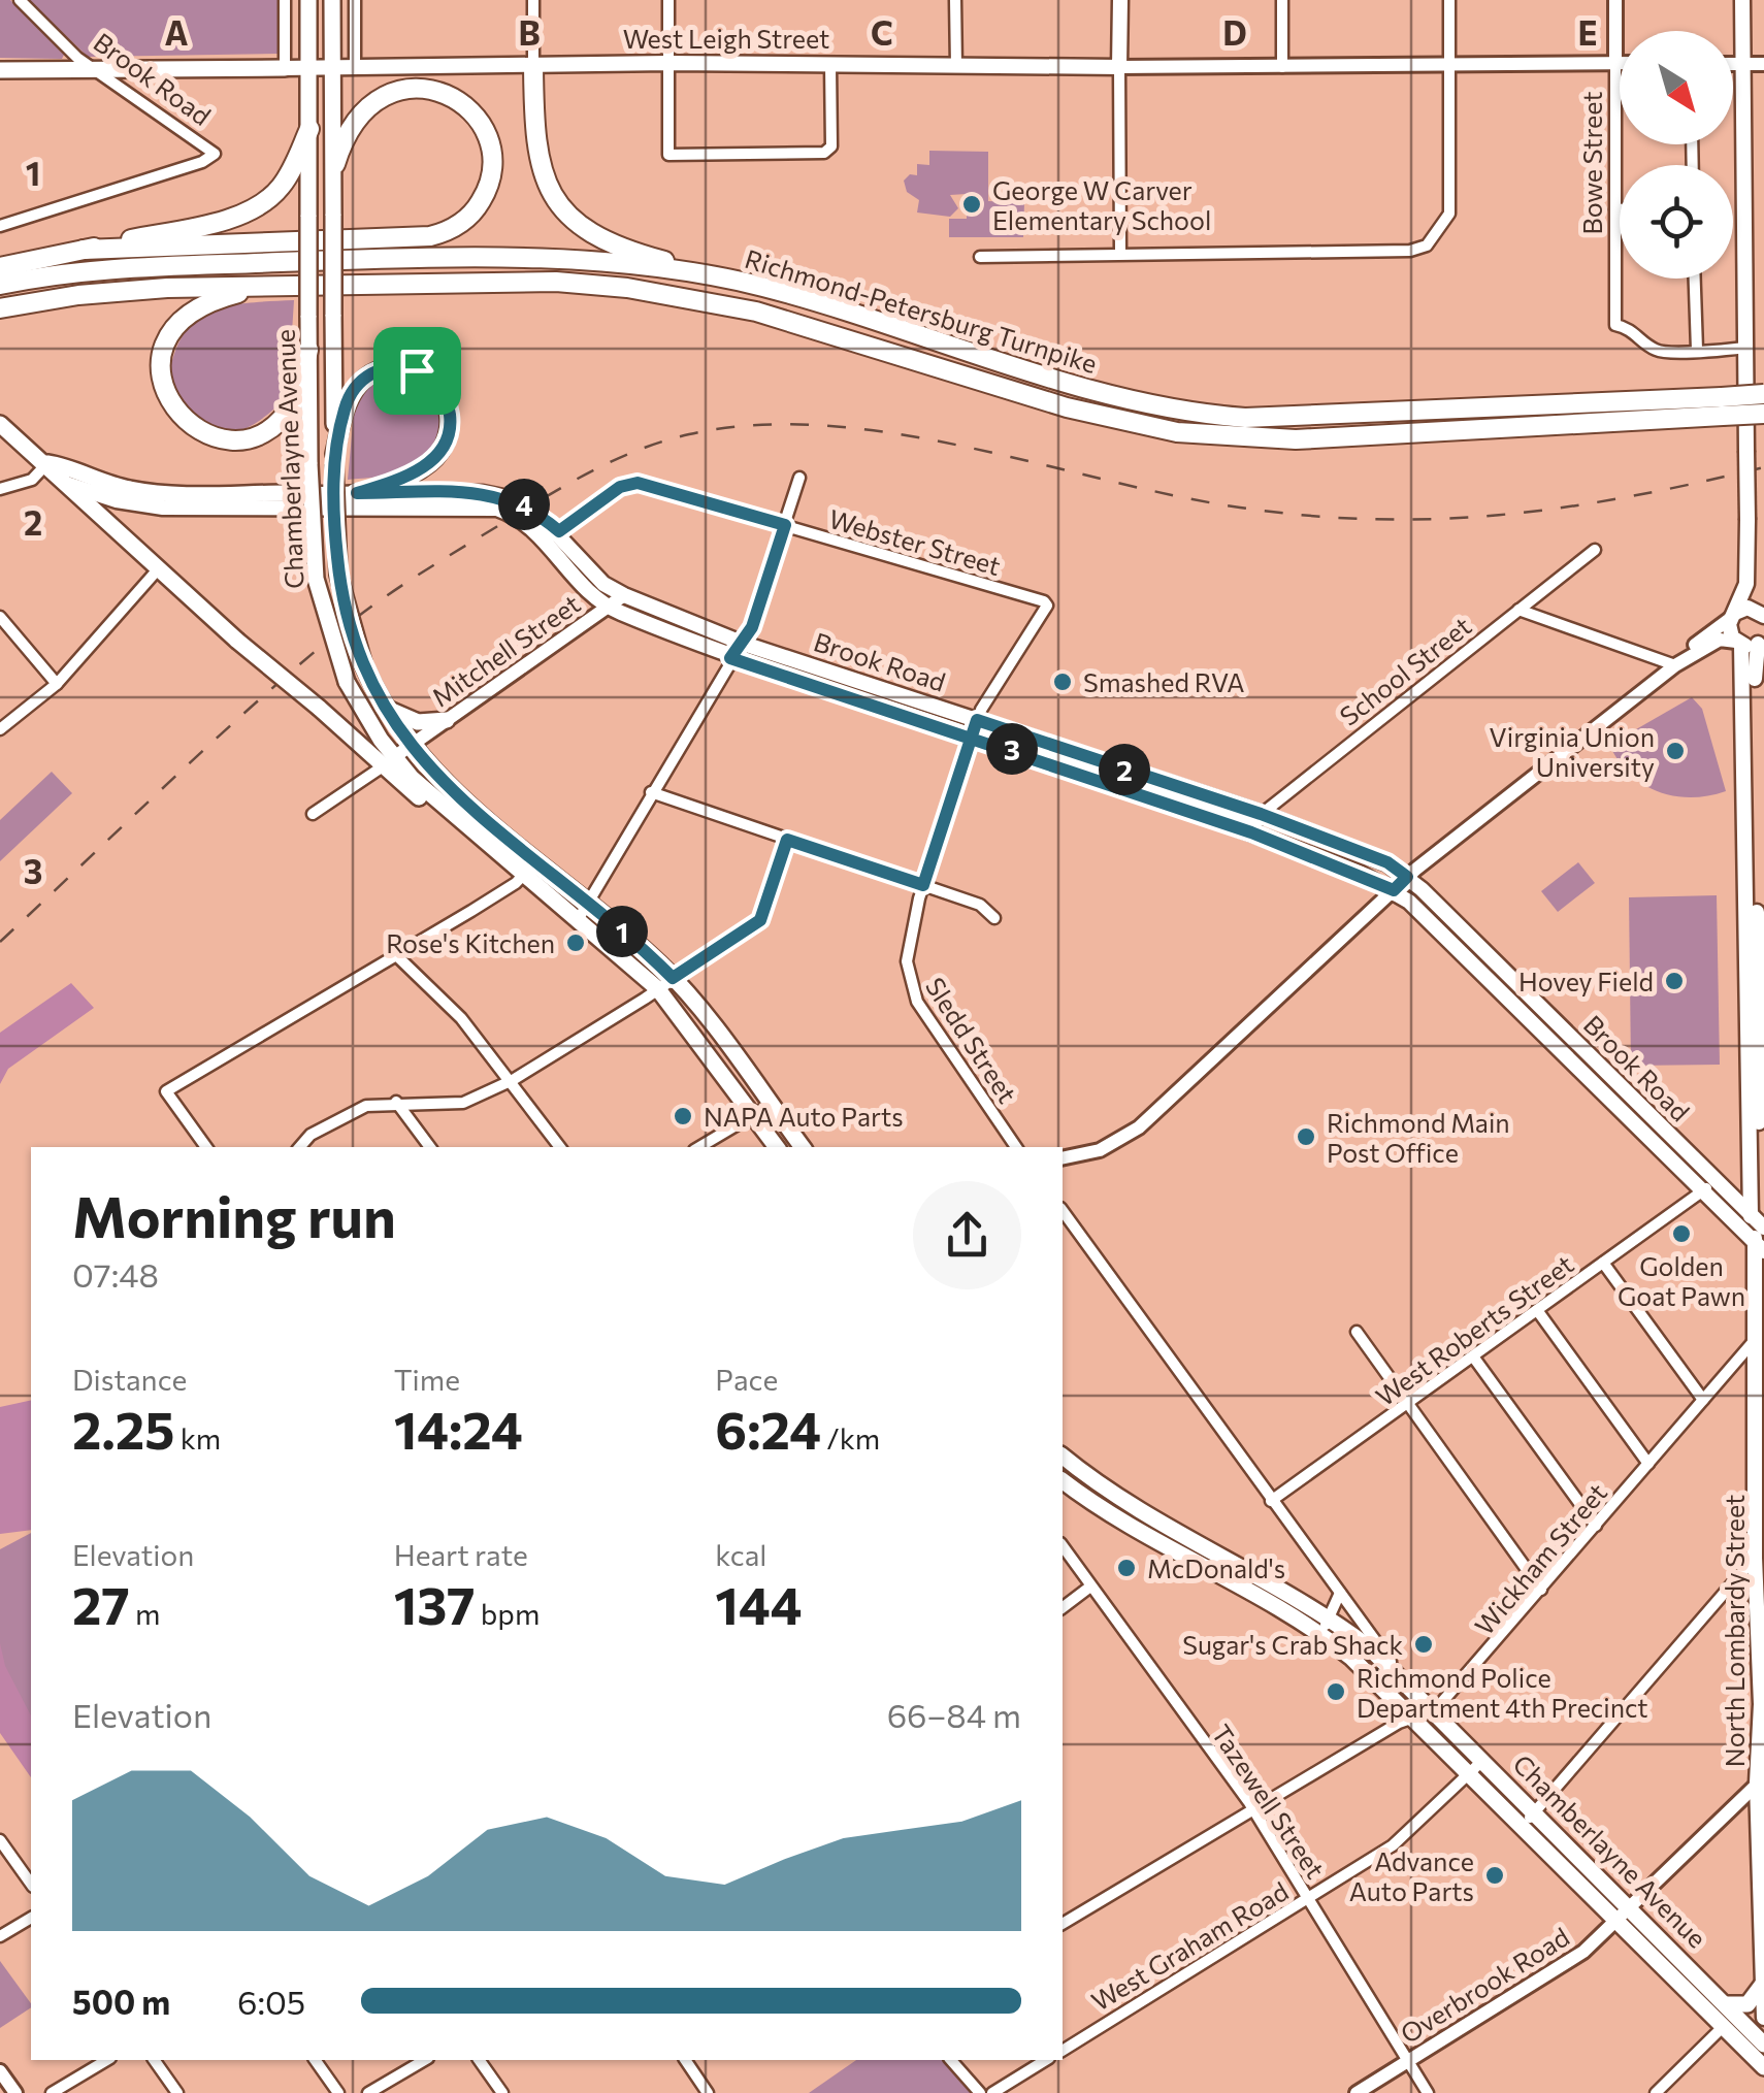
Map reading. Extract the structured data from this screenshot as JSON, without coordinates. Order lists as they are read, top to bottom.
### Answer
{
  "streets": {
    "highway": ["Richmond-Petersburg Turnpike"],
    "main road": [
      "West Leigh Street",
      "Brook Road",
      "Chamberlayne Avenue",
      "North Lombardy Street"
    ],
    "street": [
      "Bowe Street",
      "Webster Street",
      "Mitchell Street",
      "School Street",
      "Sledd Street",
      "West Roberts Street",
      "Wickham Street",
      "Tazewell Street",
      "West Graham Road",
      "Overbrook Road"
    ]
  },
  "crossings": [
    ["West Leigh Street", "Brook Road"],
    ["West Leigh Street", "Bowe Street"],
    ["West Leigh Street", "Chamberlayne Avenue"],
    ["Brook Road", "Chamberlayne Avenue"],
    ["Brook Road", "Webster Street"],
    ["Brook Road", "Mitchell Street"],
    ["Brook Road", "School Street"],
    ["Brook Road", "Sledd Street"],
    ["Brook Road", "West Roberts Street"],
    ["Brook Road", "North Lombardy Street"],
    ["Chamberlayne Avenue", "Mitchell Street"],
    ["Chamberlayne Avenue", "Wickham Street"],
    ["Chamberlayne Avenue", "West Graham Road"],
    ["Chamberlayne Avenue", "Overbrook Road"],
    ["Webster Street", "Sledd Street"],
    ["Wickham Street", "North Lombardy Street"],
    ["North Lombardy Street", "Overbrook Road"],
    ["Tazewell Street", "West Graham Road"],
    ["Tazewell Street", "Overbrook Road"]
  ],
  "places": [
    "George W Carver Elementary School",
    "Smashed RVA",
    "Virginia Union University",
    "Rose's Kitchen",
    "Hovey Field",
    "NAPA Auto Parts",
    "Richmond Main Post Office",
    "Golden Goat Pawn",
    "McDonald's",
    "Sugar's Crab Shack",
    "Richmond Police Department 4th Precinct",
    "Advance Auto Parts"
  ],
  "north": "bottom right",
  "page": {
    "pins": [
      "4",
      "3",
      "2",
      "1"
    ],
    "heading": ["Morning run", "07:48"],
    "stats": [
      ["Distance", "2.25 km"],
      ["Time", "14:24"],
      ["Pace", "6:24 /km"],
      ["Elevation", "27 m"],
      ["Heart rate", "137 bpm"],
      ["kcal", "144"]
    ],
    "chart": ["Elevation", "66–84 m"],
    "list": [
      {
        "name": "500 m",
        "note": "6:05"
      }
    ]
  },
  "grid": {
    "columns": [
      "A",
      "B",
      "C",
      "D",
      "E"
    ],
    "rows": ["1", "2", "3"]
  }
}
